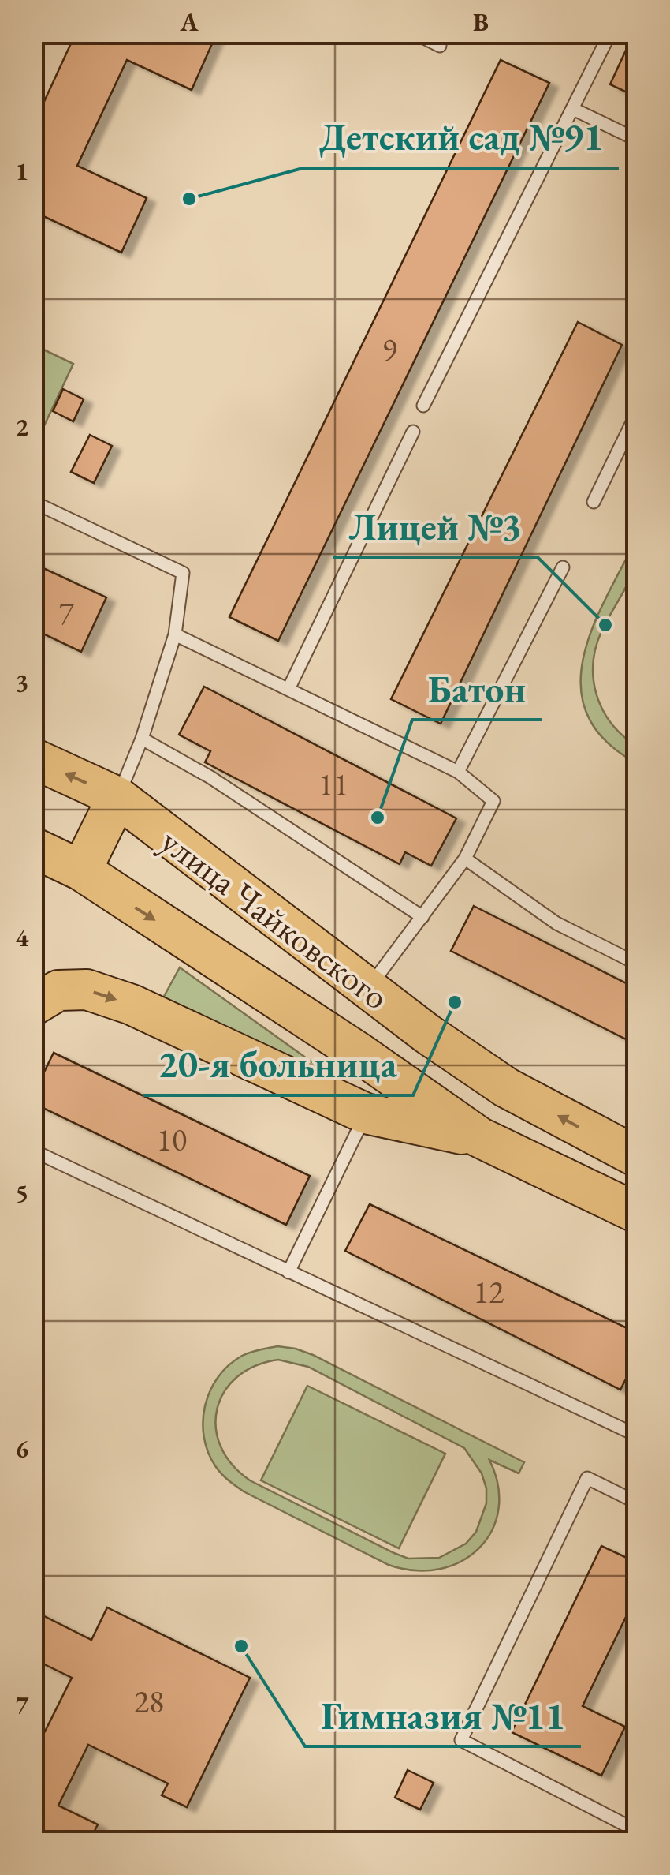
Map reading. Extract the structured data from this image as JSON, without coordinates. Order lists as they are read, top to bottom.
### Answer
{
  "streets": {
    "main road": ["улица Чайковского"]
  },
  "places": [
    "Детский сад №91",
    "Лицей №3",
    "Батон",
    "20-я больница",
    "Гимназия №11"
  ],
  "house_numbers": [
    "9",
    "7",
    "11",
    "10",
    "12",
    "28"
  ],
  "grid": {
    "columns": ["A", "B"],
    "rows": [
      "1",
      "2",
      "3",
      "4",
      "5",
      "6",
      "7"
    ]
  }
}
